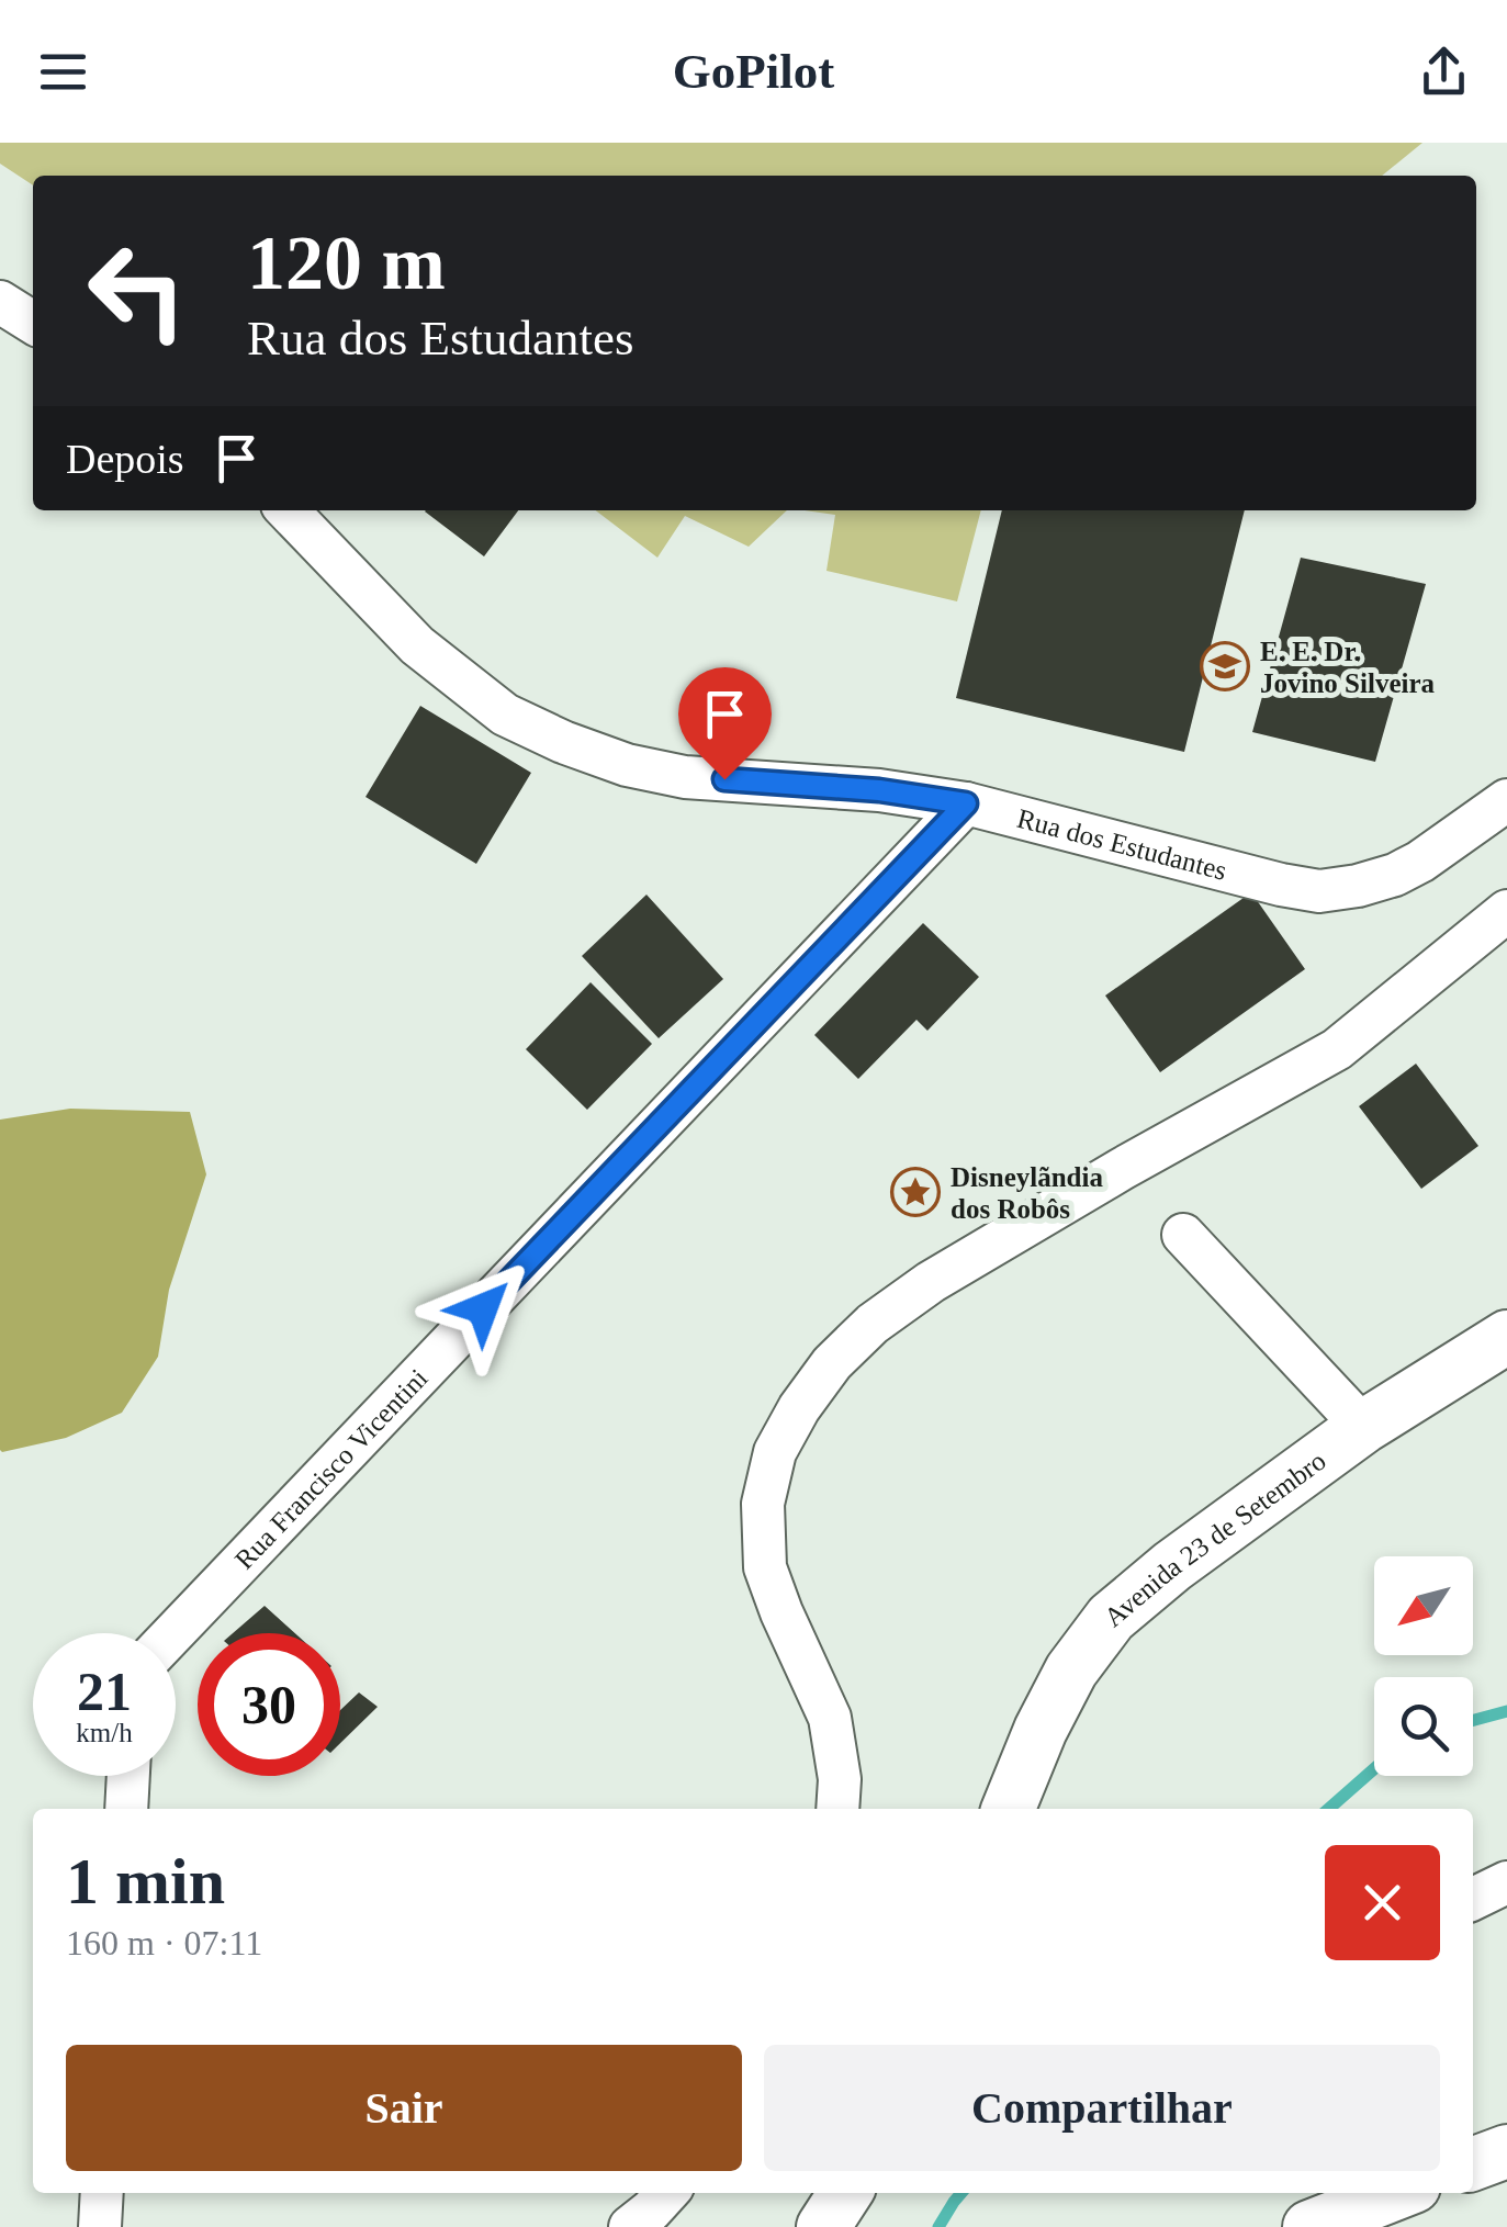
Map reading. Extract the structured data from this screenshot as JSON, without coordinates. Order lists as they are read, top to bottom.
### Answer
{
  "streets": {
    "street": ["Rua dos Estudantes", "Rua Francisco Vicentini", "Avenida 23 de Setembro"]
  },
  "crossings": [
    ["Rua dos Estudantes", "Rua Francisco Vicentini"]
  ],
  "places": {
    "school or university": ["E. E. Dr. Jovino Silveira"],
    "place": ["Disneylãndia dos Robôs"]
  },
  "north": "bottom left",
  "page": {
    "header": "GoPilot",
    "turn": ["120 m", "Rua dos Estudantes"],
    "then": "Depois",
    "speed": "21 km/h",
    "limit": "30",
    "heading": ["1 min", "160 m · 07:11"],
    "buttons": ["Sair", "Compartilhar"]
  }
}
